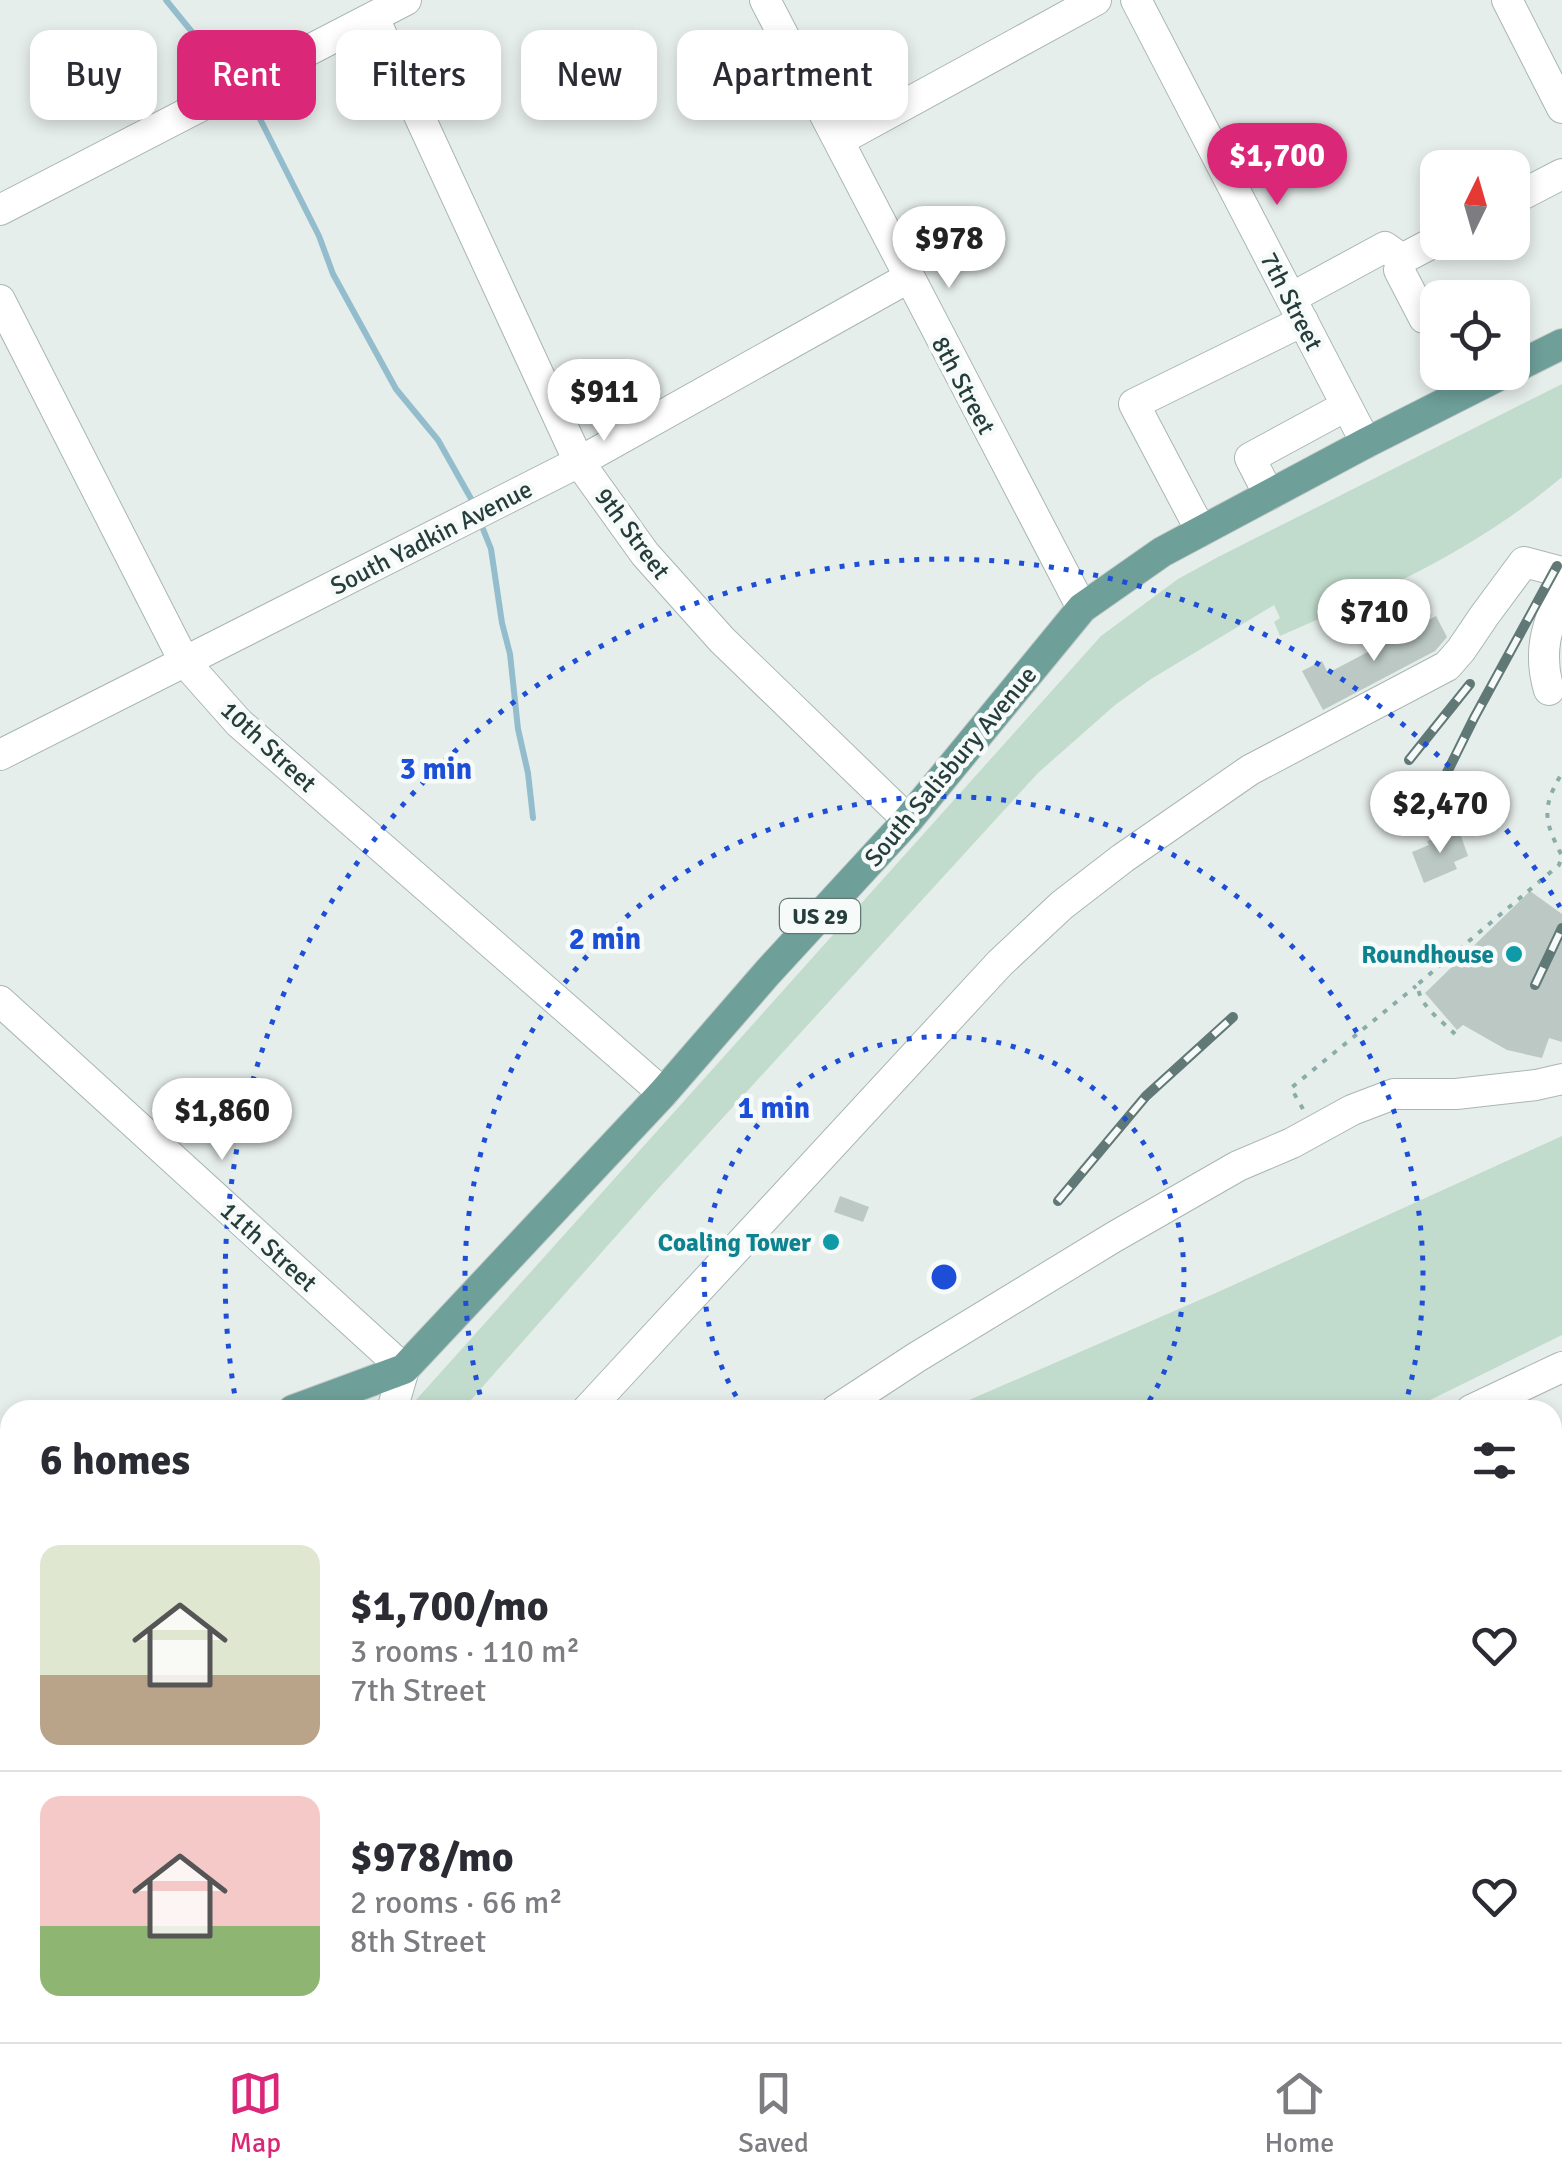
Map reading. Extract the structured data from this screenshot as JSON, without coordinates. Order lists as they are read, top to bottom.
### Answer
{
  "streets": {
    "main road": ["South Salisbury Avenue", "US 29"],
    "street": [
      "7th Street",
      "8th Street",
      "9th Street",
      "South Yadkin Avenue",
      "10th Street",
      "11th Street"
    ]
  },
  "crossings": [
    ["7th Street", "South Salisbury Avenue"],
    ["8th Street", "South Yadkin Avenue"],
    ["8th Street", "South Salisbury Avenue"],
    ["9th Street", "South Yadkin Avenue"],
    ["9th Street", "South Salisbury Avenue"],
    ["South Yadkin Avenue", "10th Street"],
    ["10th Street", "South Salisbury Avenue"],
    ["South Salisbury Avenue", "11th Street"]
  ],
  "places": ["Roundhouse", "Coaling Tower"],
  "north": "top",
  "page": {
    "chip": [
      "Buy",
      "Rent",
      "Filters",
      "New",
      "Apartment"
    ],
    "price": [
      "$1,700",
      "$978",
      "$911",
      "$710",
      "$2,470",
      "$1,860"
    ],
    "heading": "6 homes",
    "list": [
      {
        "name": "$1,700/mo",
        "note": "3 rooms · 110 m² · 7th Street"
      },
      {
        "name": "$978/mo",
        "note": "2 rooms · 66 m² · 8th Street"
      }
    ],
    "tabs": ["Map", "Saved", "Home"]
  },
  "rings": ["3 min", "2 min", "1 min"]
}
